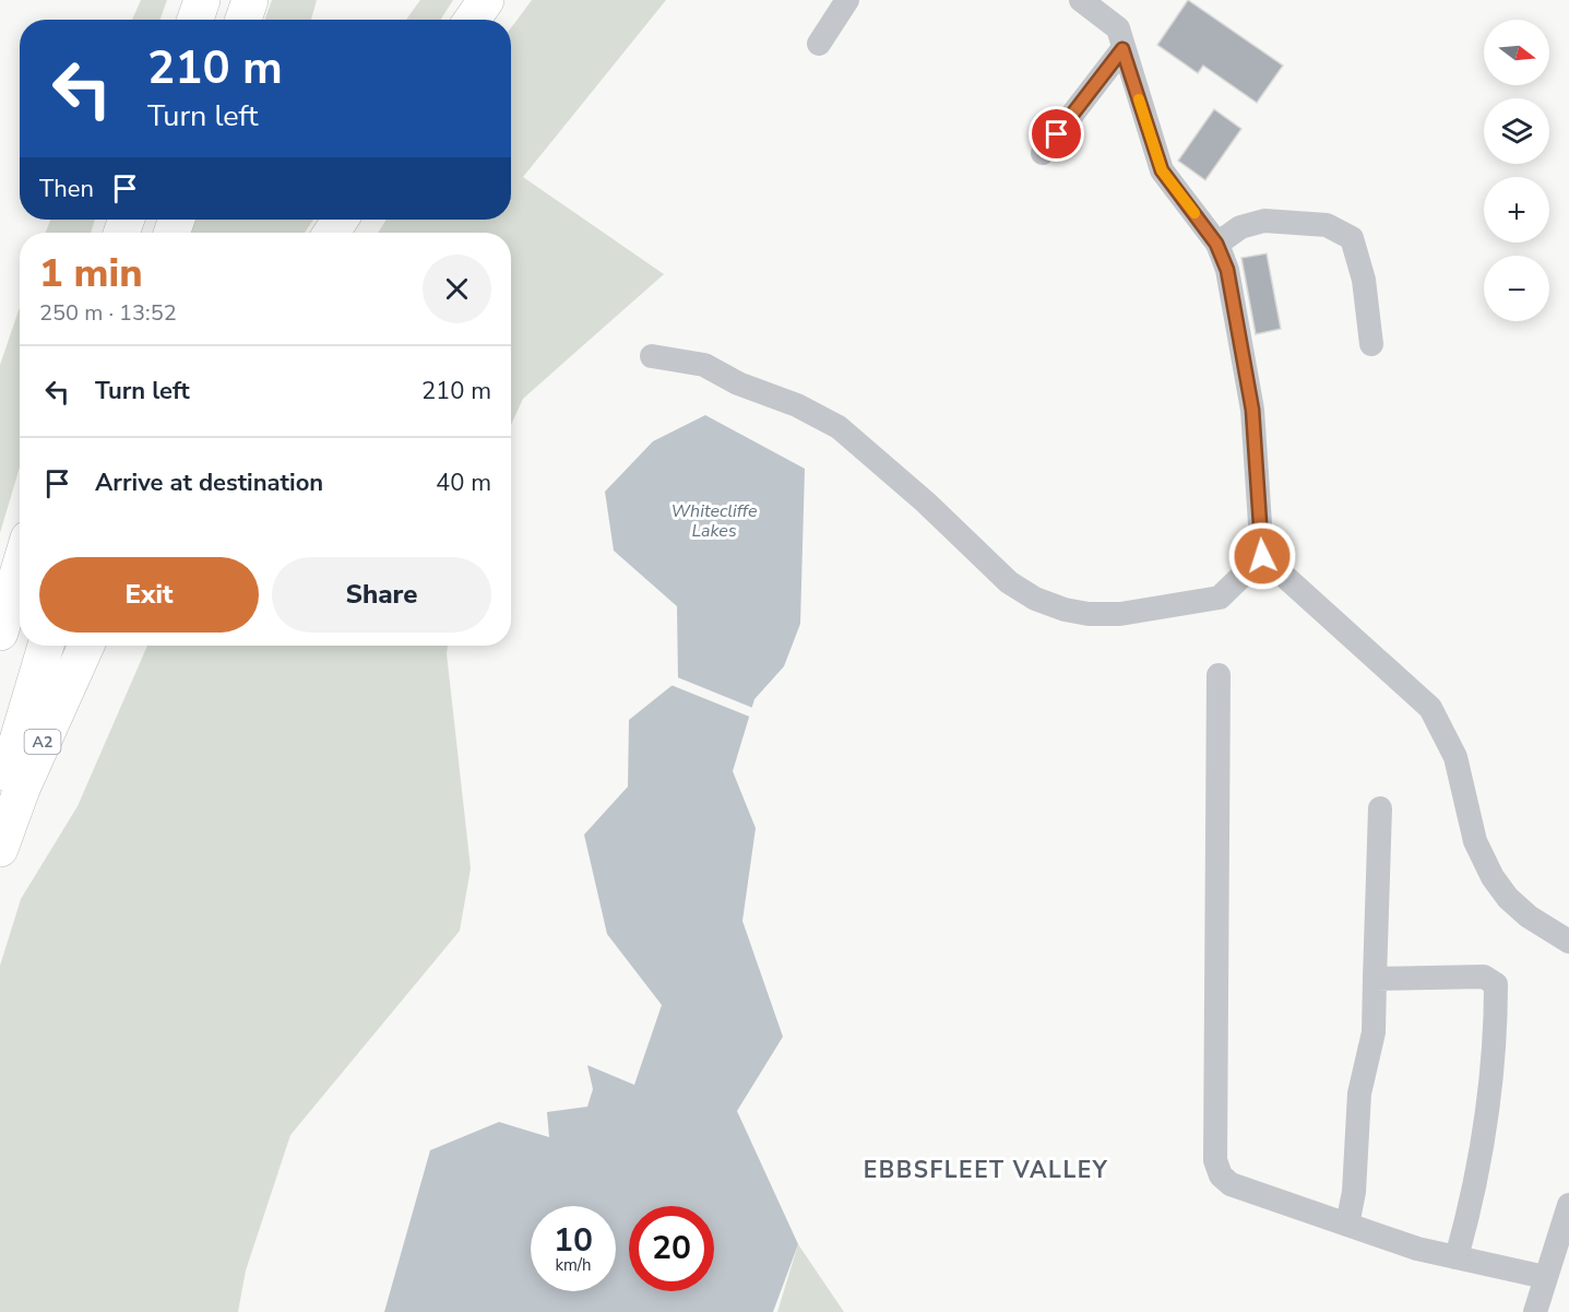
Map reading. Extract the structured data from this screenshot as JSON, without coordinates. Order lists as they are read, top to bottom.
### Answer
{
  "streets": {
    "highway": ["A2"]
  },
  "districts": ["EBBSFLEET VALLEY"],
  "water": ["Whitecliffe Lakes"],
  "north": "right",
  "page": {
    "map_buttons": ["+", "−"],
    "turn": ["210 m", "Turn left"],
    "then": "Then",
    "heading": ["1 min", "250 m · 13:52"],
    "list": [
      {
        "name": "Turn left",
        "value": "210 m"
      },
      {
        "name": "Arrive at destination",
        "value": "40 m"
      }
    ],
    "buttons": ["Exit", "Share"],
    "speed": "10 km/h",
    "limit": "20"
  }
}
